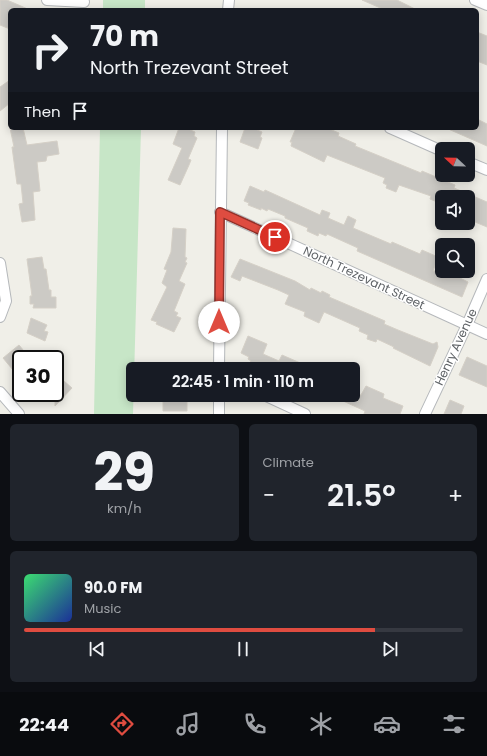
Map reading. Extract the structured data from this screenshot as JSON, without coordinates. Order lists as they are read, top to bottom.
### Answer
{
  "streets": {
    "street": ["North Trezevant Street", "Henry Avenue"]
  },
  "crossings": [
    ["North Trezevant Street", "Henry Avenue"]
  ],
  "north": "left",
  "page": {
    "turn": ["70 m", "North Trezevant Street"],
    "then": "Then",
    "limit": "30",
    "trip": "22:45 · 1 min · 110 m",
    "tile": [
      ["29", "km/h"],
      "Climate"
    ],
    "heat": ["−", "21.5°", "+"],
    "song": ["90.0 FM", "Music"],
    "tabs": "22:44"
  }
}
